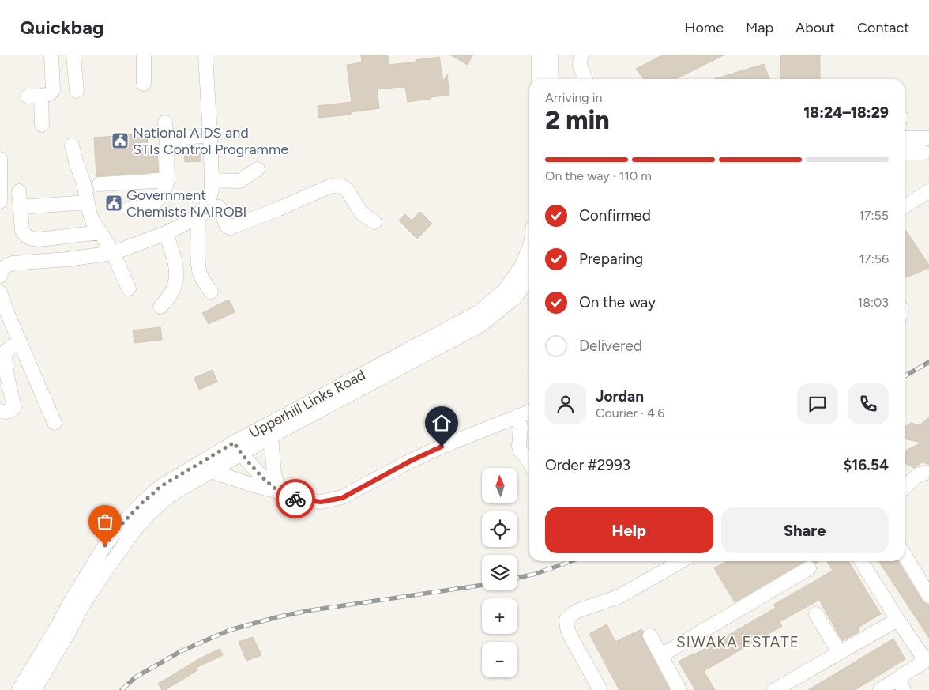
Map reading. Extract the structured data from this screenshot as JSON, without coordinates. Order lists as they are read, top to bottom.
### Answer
{
  "streets": {
    "street": ["Upperhill Links Road"]
  },
  "districts": ["SIWAKA ESTATE"],
  "places": {
    "public building": ["National AIDS and STIs Control Programme", "Government Chemists NAIROBI"]
  },
  "north": "top",
  "page": {
    "header": "Quickbag",
    "nav": [
      "Home",
      "Map",
      "About",
      "Contact"
    ],
    "heading": ["2 min", "Arriving in", "18:24–18:29"],
    "panel": [
      "Jordan",
      "Courier · 4.6",
      "Order #2993",
      "$16.54"
    ],
    "bar": "On the way · 110 m",
    "list": [
      ["Confirmed", "17:55"],
      ["Preparing", "17:56"],
      ["On the way", "18:03"],
      "Delivered"
    ],
    "map_buttons": ["+", "−"],
    "buttons": ["Help", "Share"]
  }
}
